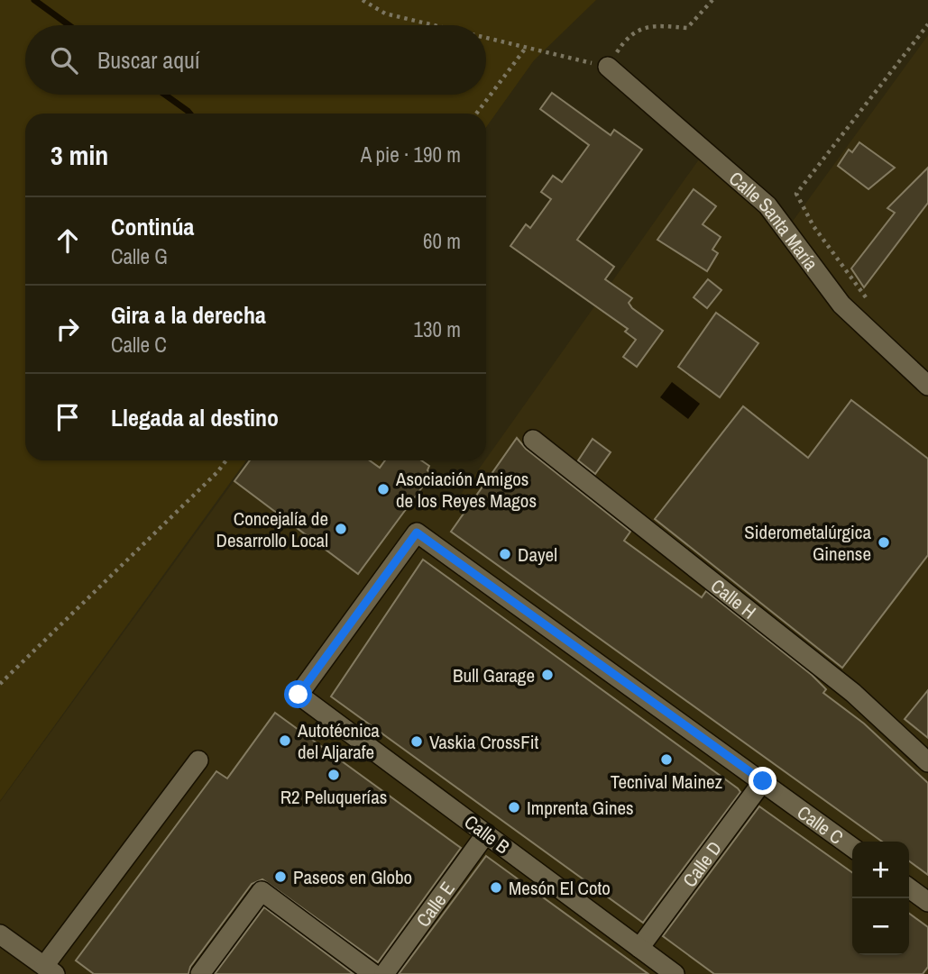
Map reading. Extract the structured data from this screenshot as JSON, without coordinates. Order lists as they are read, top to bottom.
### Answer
{
  "streets": {
    "street": [
      "Calle Santa María",
      "Calle H",
      "Calle C",
      "Calle B",
      "Calle D",
      "Calle E"
    ]
  },
  "crossings": [
    ["Calle C", "Calle B"],
    ["Calle C", "Calle D"],
    ["Calle B", "Calle D"],
    ["Calle B", "Calle E"]
  ],
  "places": [
    "Asociación Amigos de los Reyes Magos",
    "Concejalía de Desarrollo Local",
    "Siderometalúrgica Ginense",
    "Dayel",
    "Bull Garage",
    "Autotécnica del Aljarafe",
    "Vaskia CrossFit",
    "Tecnival Mainez",
    "R2 Peluquerías",
    "Imprenta Gines",
    "Paseos en Globo",
    "Mesón El Coto"
  ],
  "page": {
    "search": "Buscar aquí",
    "heading": ["3 min", "A pie · 190 m"],
    "list": [
      ["Continúa", "Calle G", "60 m"],
      ["Gira a la derecha", "Calle C", "130 m"],
      "Llegada al destino"
    ],
    "map_buttons": ["+", "−"]
  }
}
